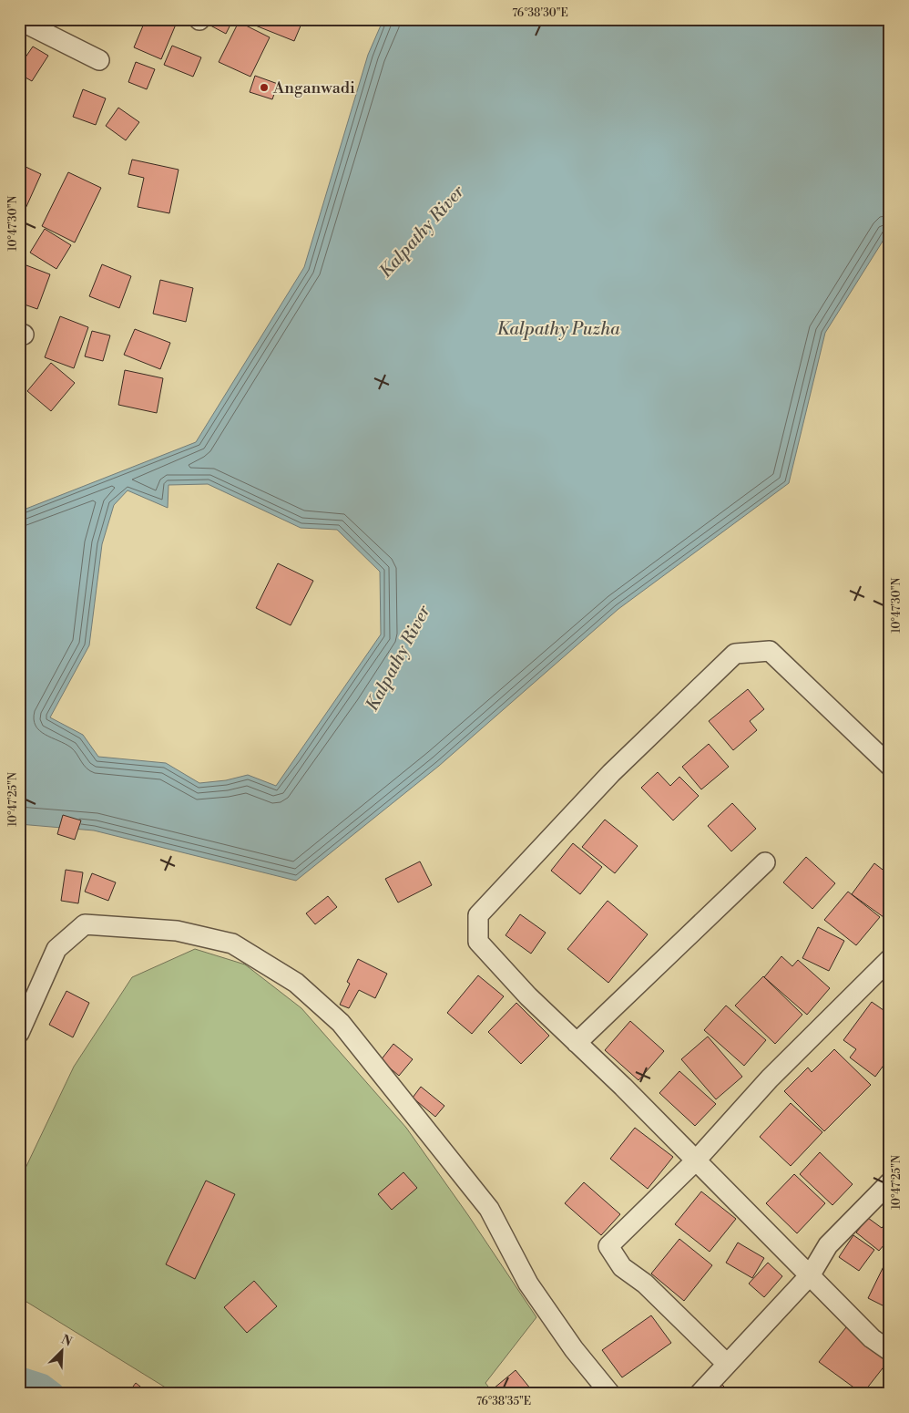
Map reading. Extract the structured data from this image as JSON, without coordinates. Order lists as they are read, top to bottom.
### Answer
{
  "water": ["Kalpathy River", "Kalpathy Puzha"],
  "places": ["Anganwadi"],
  "north": "top right",
  "coordinates": [
    "76°38'30\"E",
    "10°47'30\"N",
    "10°47'25\"N",
    "76°38'35\"E"
  ]
}
